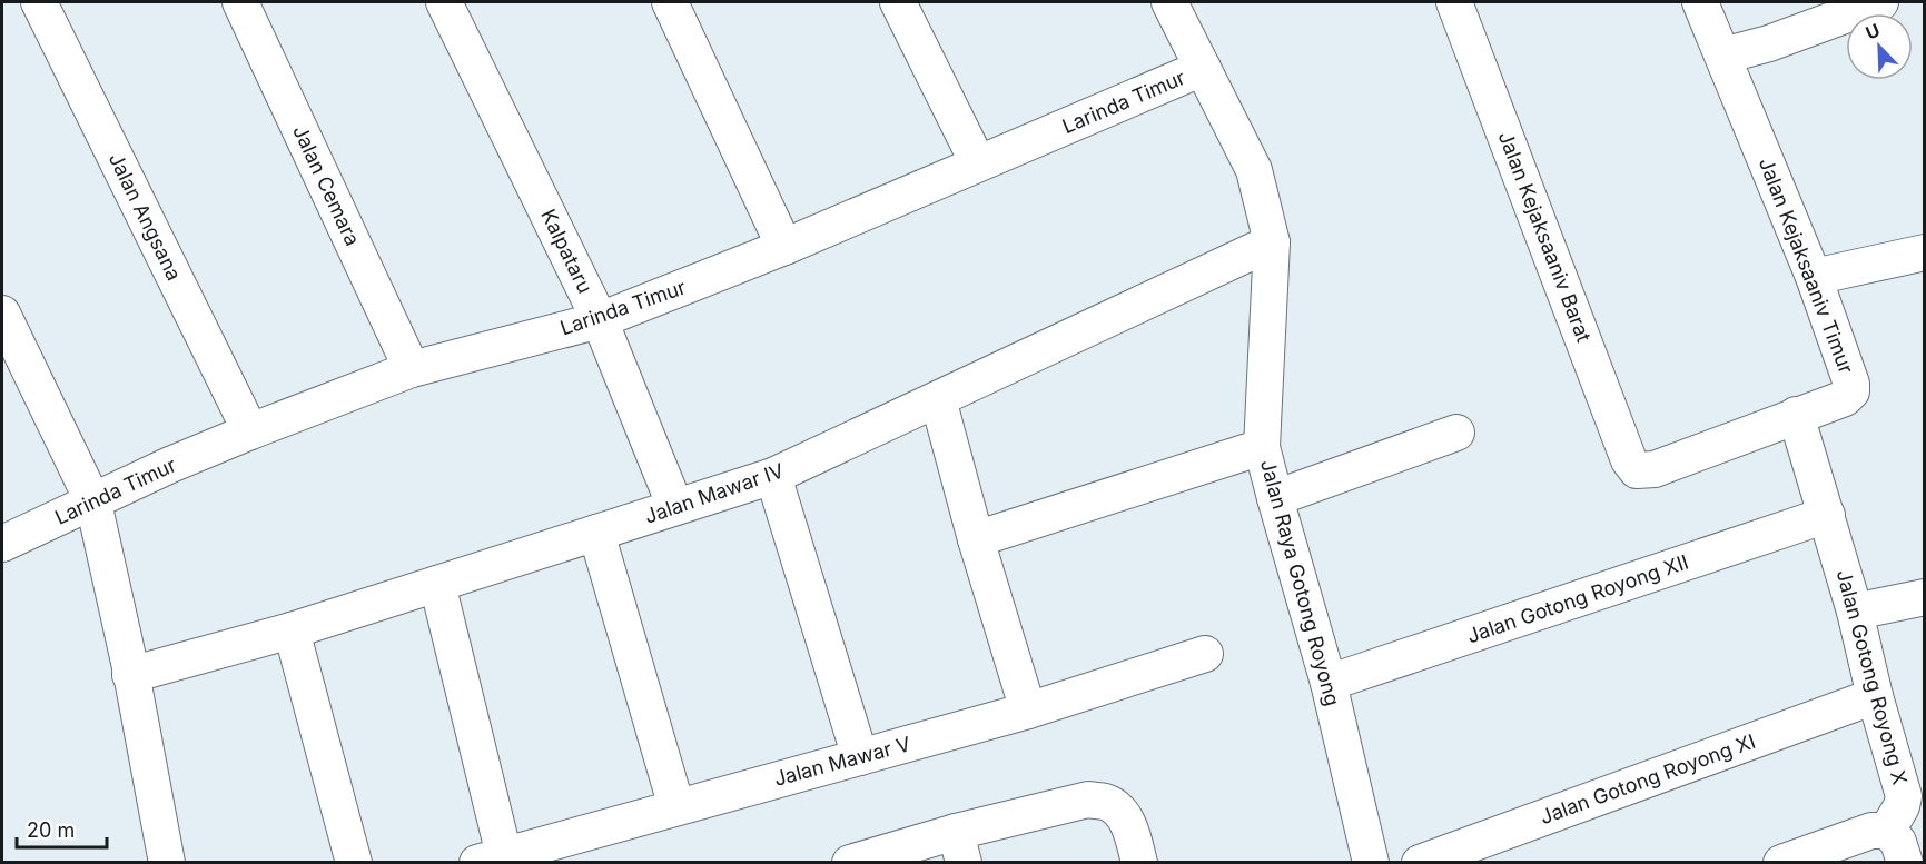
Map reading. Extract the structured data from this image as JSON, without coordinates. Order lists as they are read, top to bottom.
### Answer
{
  "streets": {
    "street": [
      "Larinda Timur",
      "Jalan Cemara",
      "Jalan Angsana",
      "Jalan Kejaksaaniv Barat",
      "Kalpataru",
      "Jalan Kejaksaaniv Timur",
      "Jalan Mawar IV",
      "Jalan Raya Gotong Royong",
      "Jalan Gotong Royong XII",
      "Jalan Gotong Royong X",
      "Jalan Mawar V",
      "Jalan Gotong Royong XI"
    ]
  },
  "crossings": [
    ["Larinda Timur", "Jalan Cemara"],
    ["Larinda Timur", "Jalan Angsana"],
    ["Larinda Timur", "Kalpataru"],
    ["Larinda Timur", "Jalan Raya Gotong Royong"],
    ["Jalan Kejaksaaniv Barat", "Jalan Kejaksaaniv Timur"],
    ["Kalpataru", "Jalan Mawar IV"],
    ["Jalan Kejaksaaniv Timur", "Jalan Gotong Royong X"],
    ["Jalan Mawar IV", "Jalan Raya Gotong Royong"],
    ["Jalan Raya Gotong Royong", "Jalan Gotong Royong XII"],
    ["Jalan Gotong Royong XII", "Jalan Gotong Royong X"],
    ["Jalan Gotong Royong X", "Jalan Gotong Royong XI"]
  ],
  "scale_bar": "20 m",
  "north": "top left"
}
